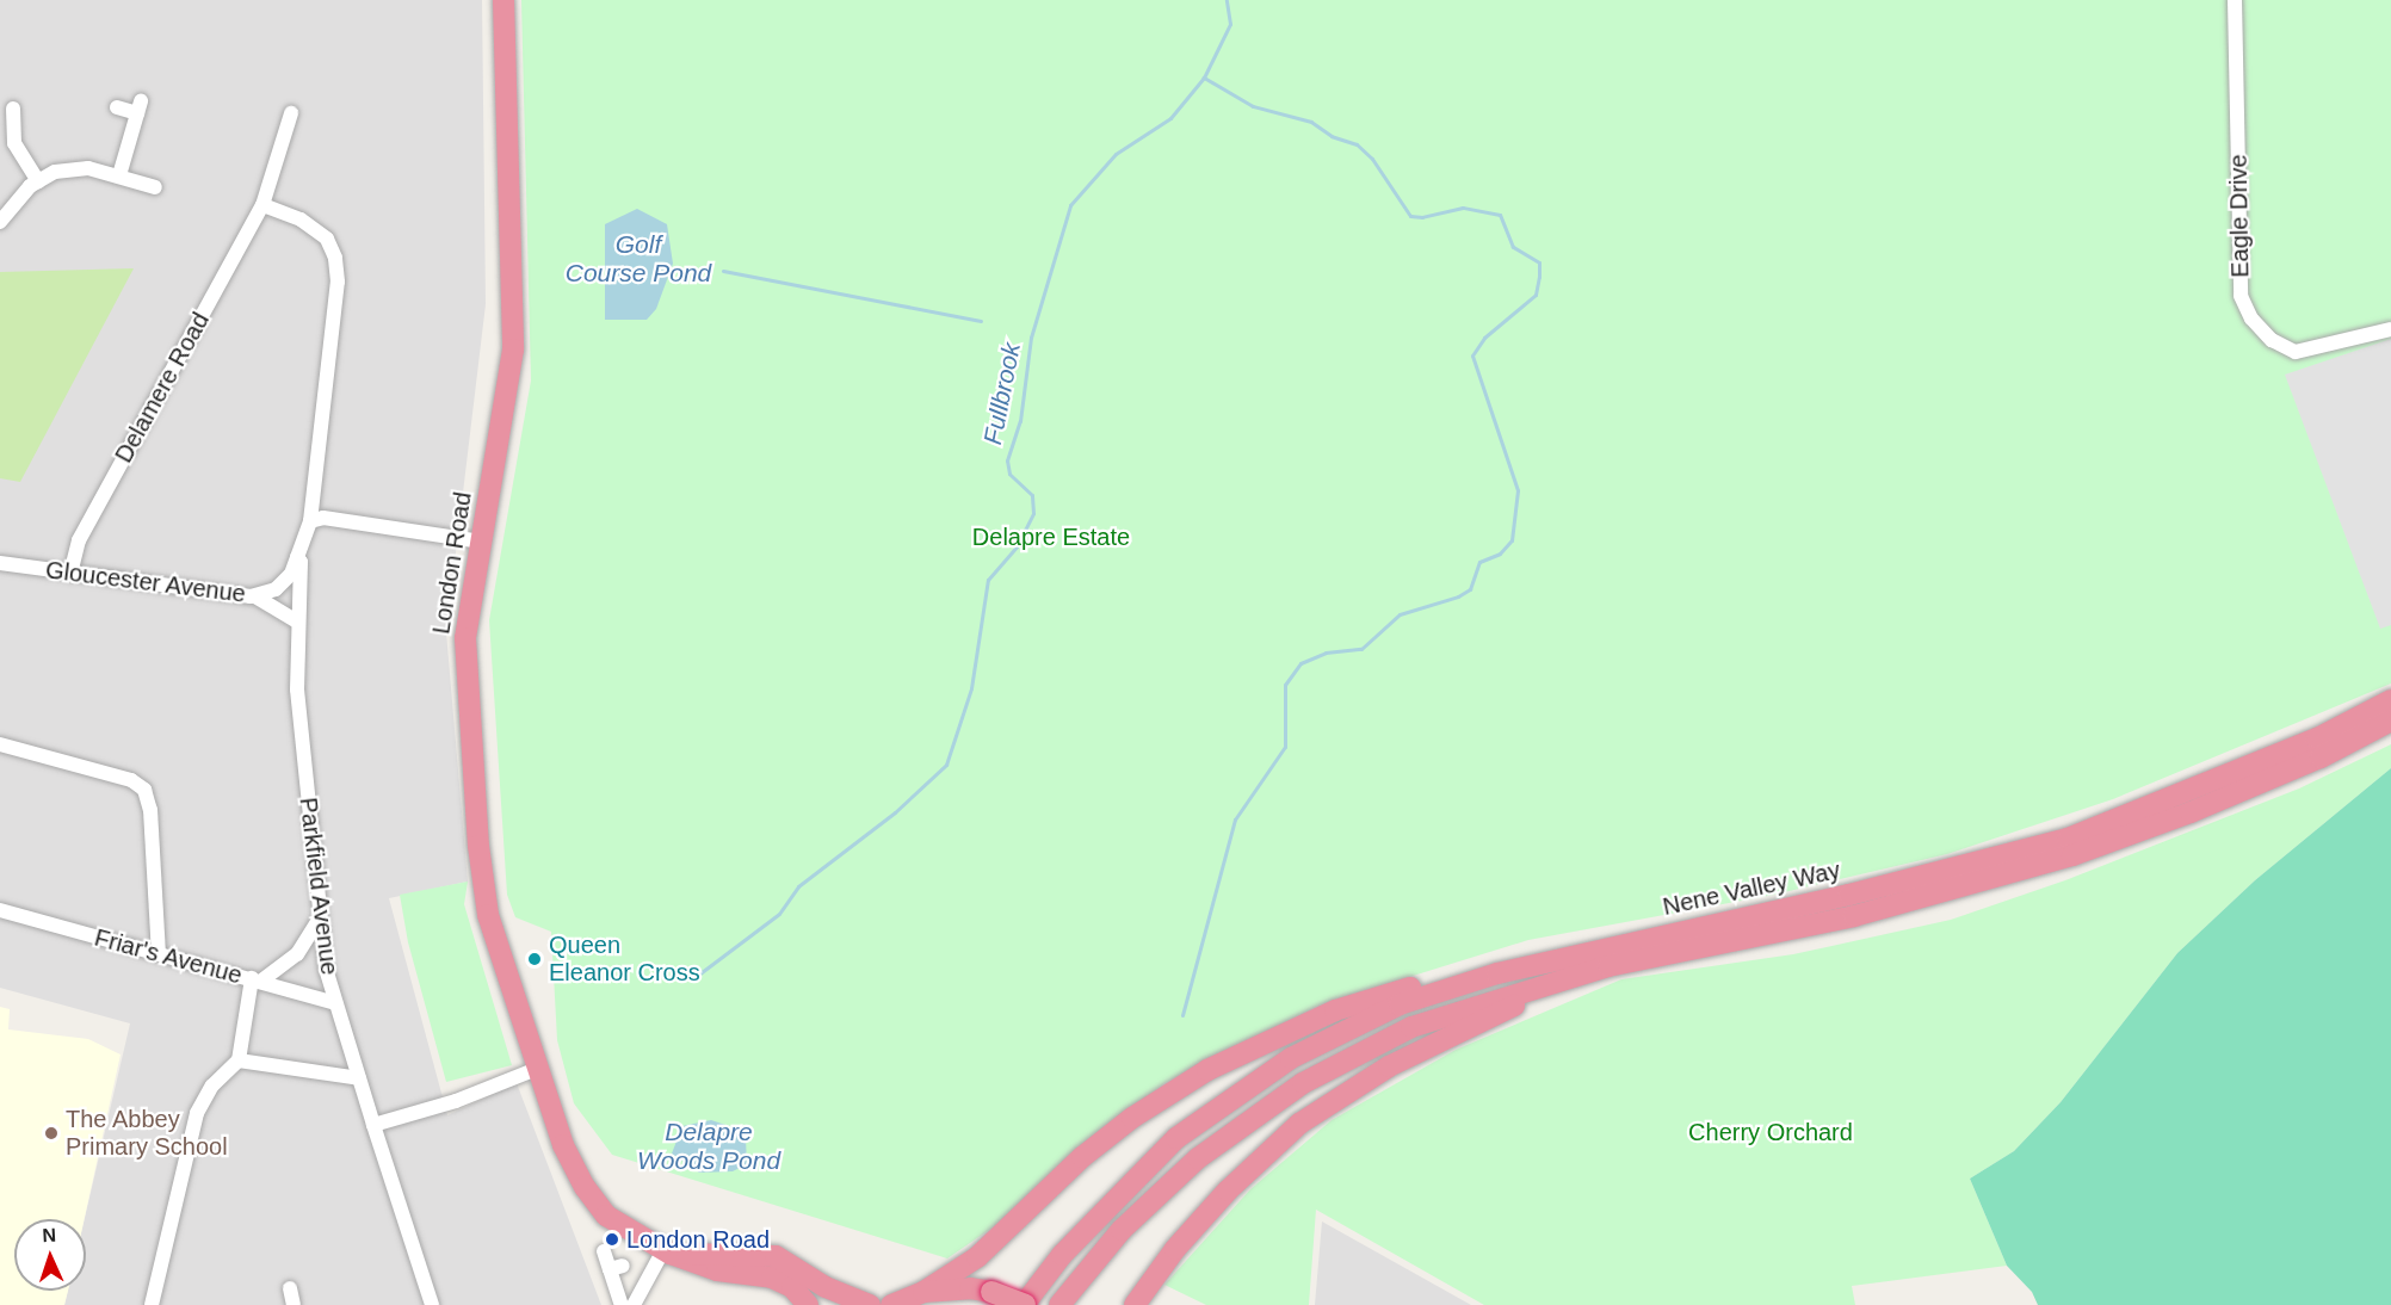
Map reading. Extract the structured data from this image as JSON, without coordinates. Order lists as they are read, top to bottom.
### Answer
{
  "streets": {
    "highway": ["London Road", "Nene Valley Way"],
    "street": [
      "Eagle Drive",
      "Delamere Road",
      "Gloucester Avenue",
      "Parkfield Avenue",
      "Friar's Avenue"
    ]
  },
  "crossings": [
    ["Delamere Road", "Gloucester Avenue"],
    ["Gloucester Avenue", "Parkfield Avenue"],
    ["Parkfield Avenue", "Friar's Avenue"]
  ],
  "water": ["Golf Course Pond", "Fullbrook", "Delapre Woods Pond"],
  "parks": ["Delapre Estate", "Cherry Orchard"],
  "places": ["Queen Eleanor Cross", "The Abbey Primary School", "London Road"],
  "north": "top"
}
